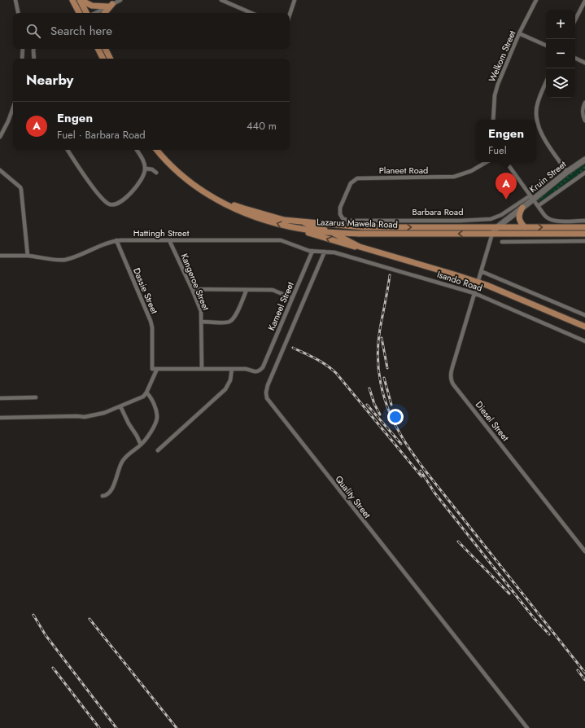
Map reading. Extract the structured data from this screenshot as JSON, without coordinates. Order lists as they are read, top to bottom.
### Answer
{
  "streets": {
    "main road": ["Kruin Street", "Lazarus Mawela Road", "Isando Road"],
    "street": [
      "Welkom Street",
      "Planeet Road",
      "Barbara Road",
      "Hattingh Street",
      "Kangeroe Street",
      "Dassie Street",
      "Kameel Street",
      "Diesel Street",
      "Quality Street"
    ]
  },
  "crossings": [
    ["Planeet Road", "Barbara Road"],
    ["Kruin Street", "Barbara Road"],
    ["Kruin Street", "Lazarus Mawela Road"],
    ["Kruin Street", "Diesel Street"],
    ["Lazarus Mawela Road", "Isando Road"],
    ["Lazarus Mawela Road", "Diesel Street"],
    ["Hattingh Street", "Isando Road"],
    ["Hattingh Street", "Kangeroe Street"],
    ["Hattingh Street", "Dassie Street"],
    ["Hattingh Street", "Kameel Street"],
    ["Hattingh Street", "Quality Street"],
    ["Isando Road", "Diesel Street"],
    ["Isando Road", "Quality Street"]
  ],
  "page": {
    "map_buttons": ["+", "−"],
    "search": "Search here",
    "heading": "Nearby",
    "list": [
      {
        "mark": "A",
        "name": "Engen",
        "note": "Fuel · Barbara Road",
        "value": "440 m"
      }
    ],
    "popup": ["Engen", "Fuel"],
    "pins": "A"
  }
}
